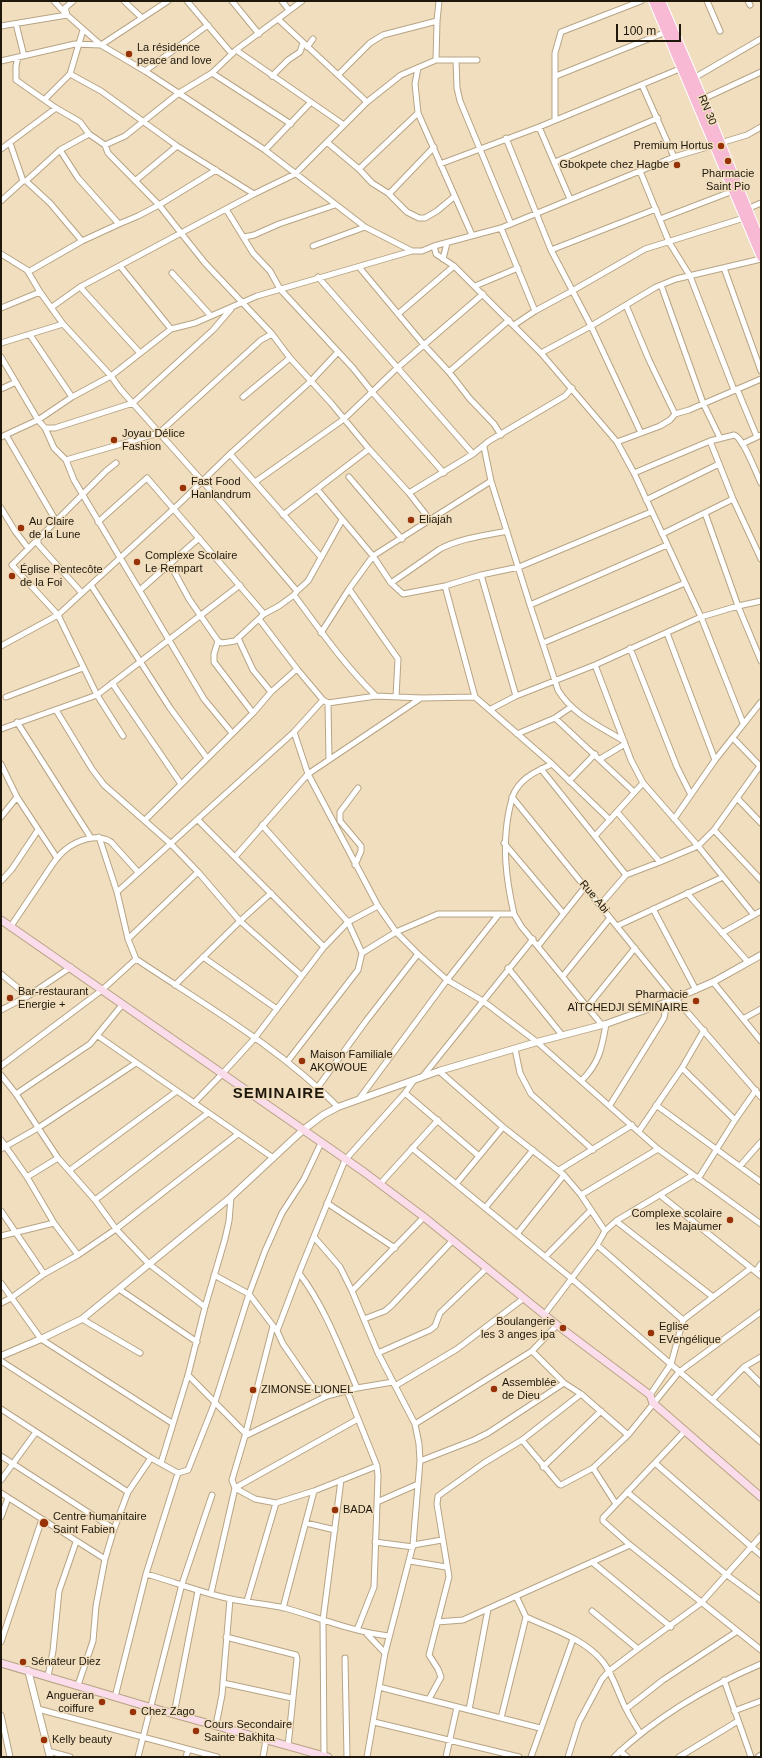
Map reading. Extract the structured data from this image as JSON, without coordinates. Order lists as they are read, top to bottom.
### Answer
{
  "streets": {
    "main road": ["RN 30"],
    "street": ["Rue Abi"]
  },
  "districts": ["SEMINAIRE"],
  "places": [
    "La résidence peace and love",
    "Premium Hortus",
    "Pharmacie Saint Pio",
    "Gbokpete chez Hagbe",
    "Joyau Délice Fashion",
    "Fast Food Hanlandrum",
    "Eliajah",
    "Au Claire de la Lune",
    "Complexe Scolaire Le Rempart",
    "Église Pentecôte de la Foi",
    "Bar-restaurant Energie +",
    "Pharmacie AÏTCHEDJI SÉMINAIRE",
    "Maison Familiale AKOWOUE",
    "Complexe scolaire les Majaumer",
    "Boulangerie les 3 anges ipa",
    "Eglise EVengélique",
    "Assemblée de Dieu",
    "ZIMONSE LIONEL",
    "BADA",
    "Centre humanitaire Saint Fabien",
    "Sénateur Diez",
    "Angueran coiffure",
    "Chez Zago",
    "Cours Secondaire Sainte Bakhita",
    "Kelly beauty"
  ],
  "scale_bar": "100 m"
}
